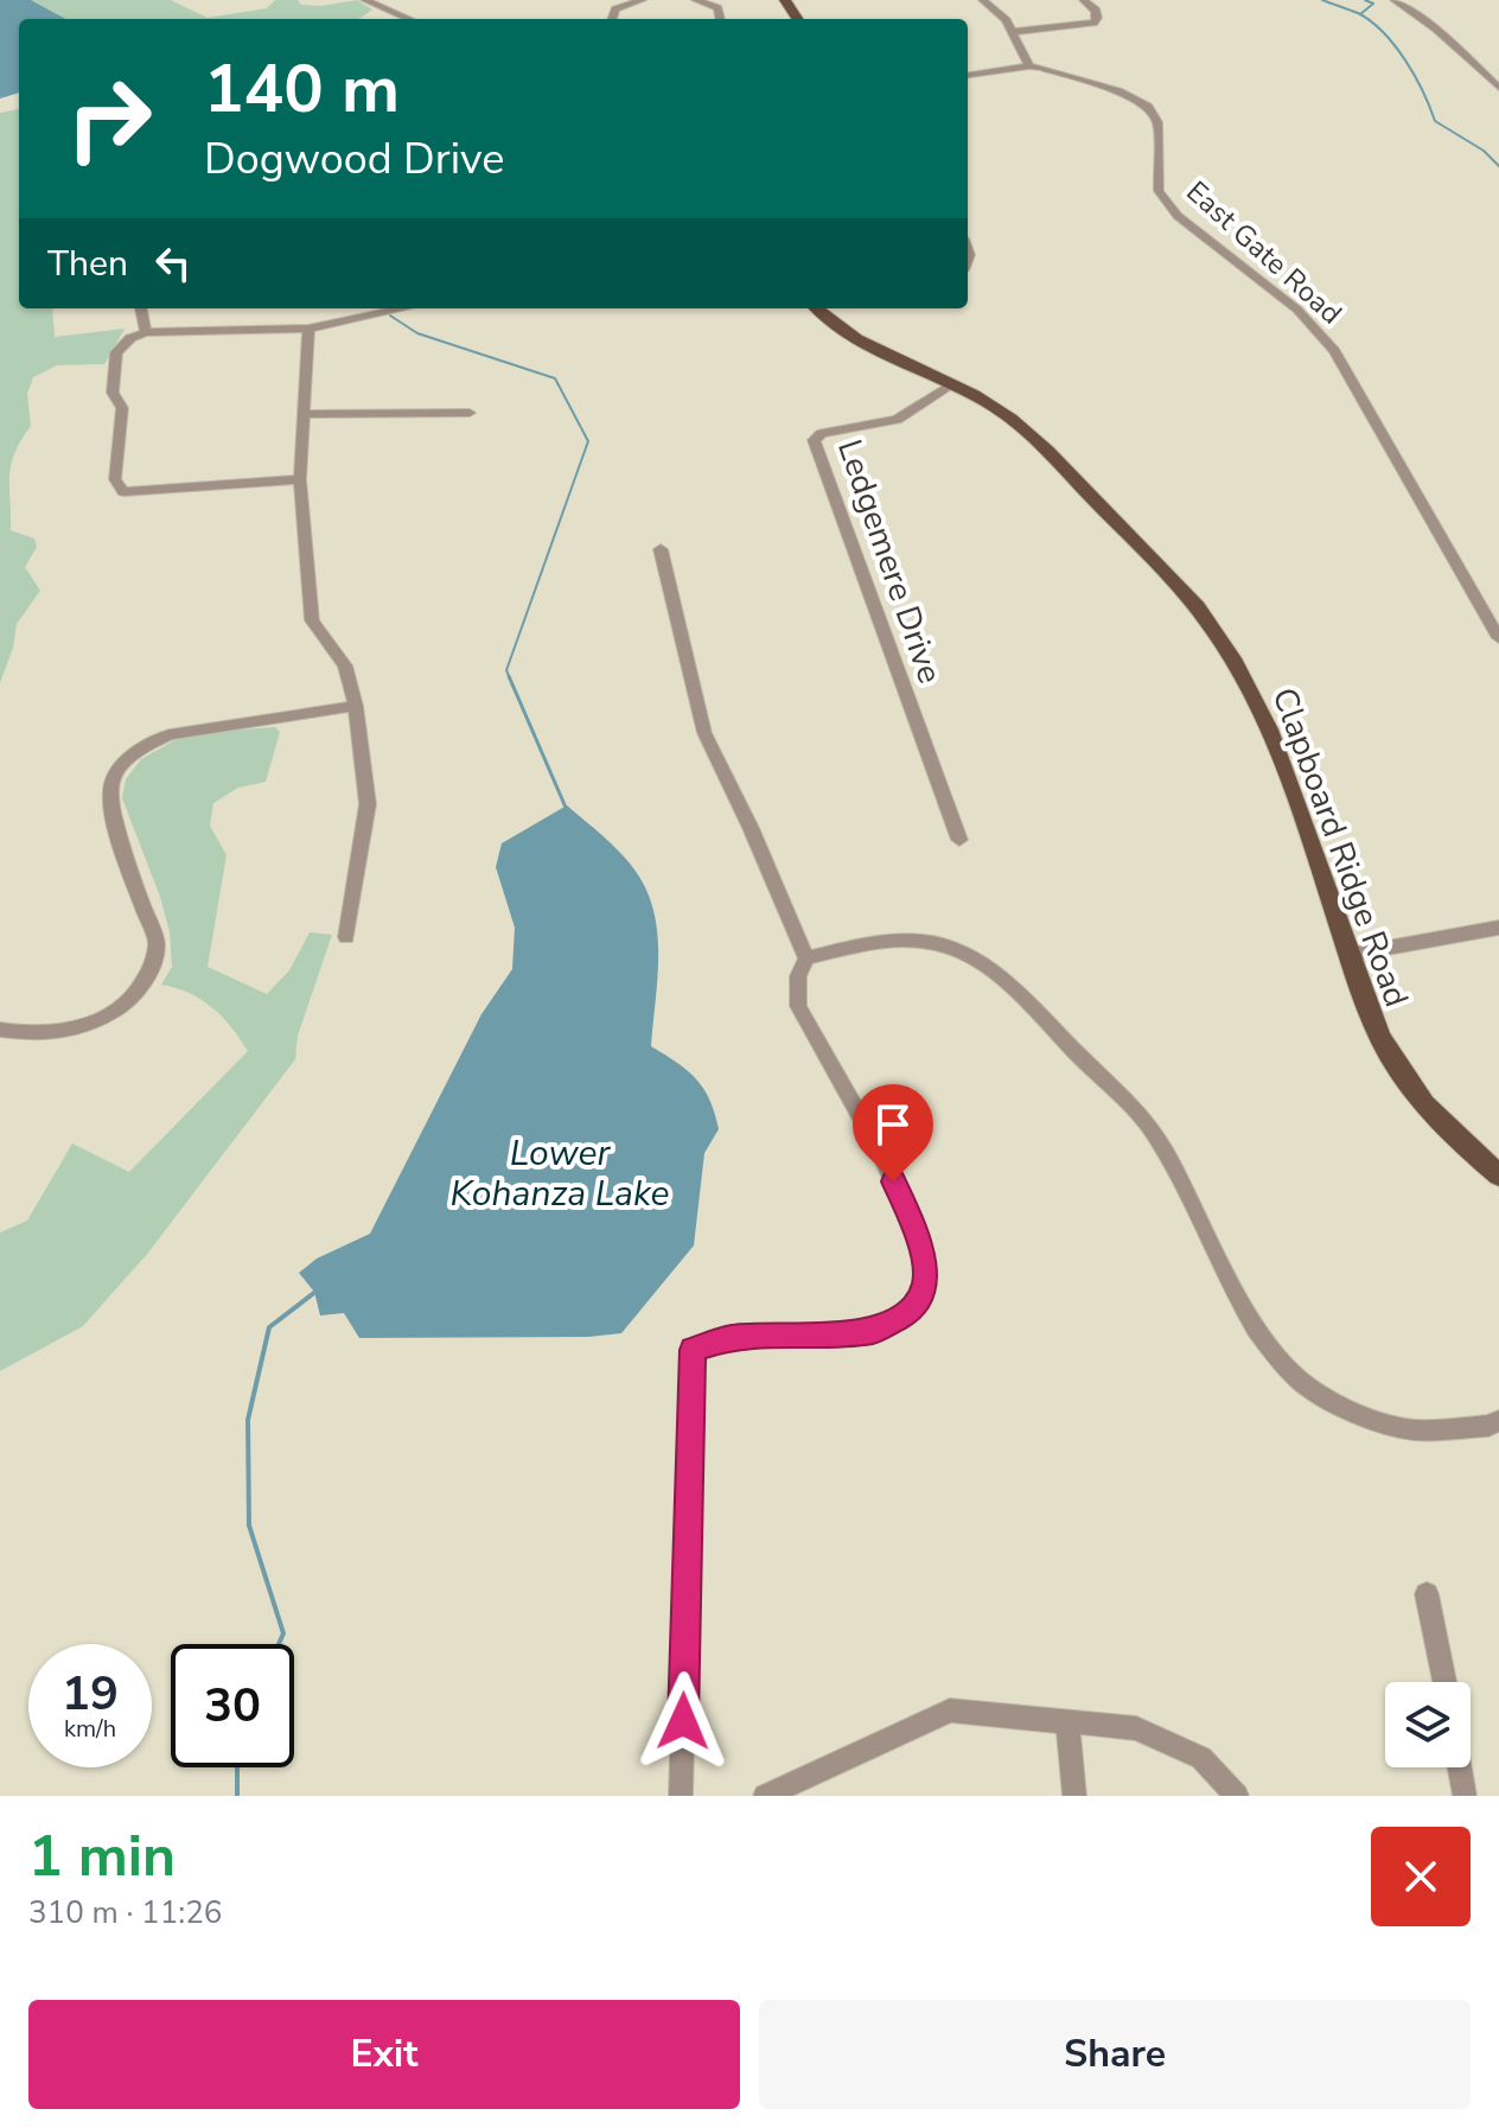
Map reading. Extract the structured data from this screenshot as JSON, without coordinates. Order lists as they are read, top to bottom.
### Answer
{
  "streets": {
    "main road": ["Clapboard Ridge Road"],
    "street": ["East Gate Road", "Ledgemere Drive"]
  },
  "crossings": [
    ["Ledgemere Drive", "Clapboard Ridge Road"]
  ],
  "water": ["Lower Kohanza Lake"],
  "page": {
    "turn": ["140 m", "Dogwood Drive"],
    "then": "Then",
    "speed": "19 km/h",
    "limit": "30",
    "heading": ["1 min", "310 m · 11:26"],
    "buttons": ["Exit", "Share"]
  }
}
